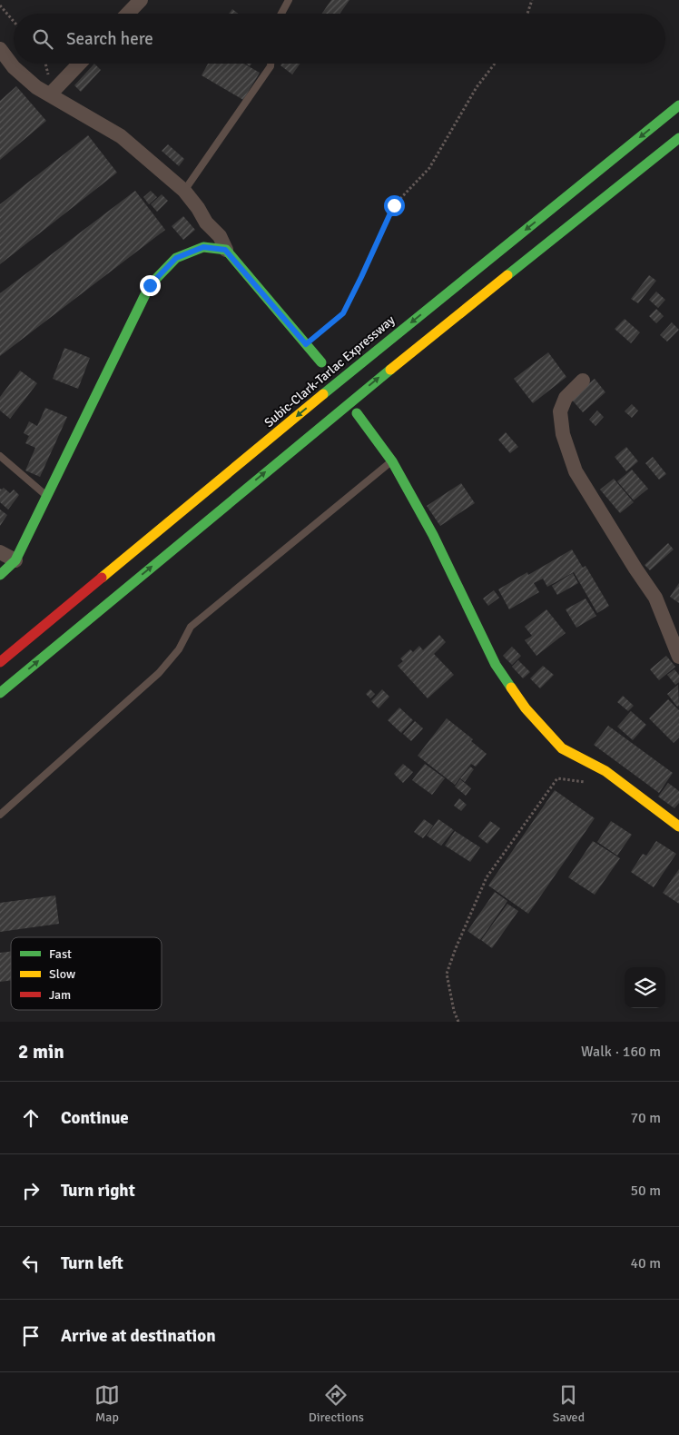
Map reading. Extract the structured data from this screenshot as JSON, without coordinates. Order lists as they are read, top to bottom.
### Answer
{
  "streets": {
    "main road": ["Subic-Clark-Tarlac Expressway"]
  },
  "legend": ["Fast", "Slow", "Jam"],
  "page": {
    "search": "Search here",
    "heading": ["2 min", "Walk · 160 m"],
    "list": [
      ["Continue", "70 m"],
      ["Turn right", "50 m"],
      ["Turn left", "40 m"],
      "Arrive at destination"
    ],
    "nav": ["Map", "Directions", "Saved"]
  }
}
